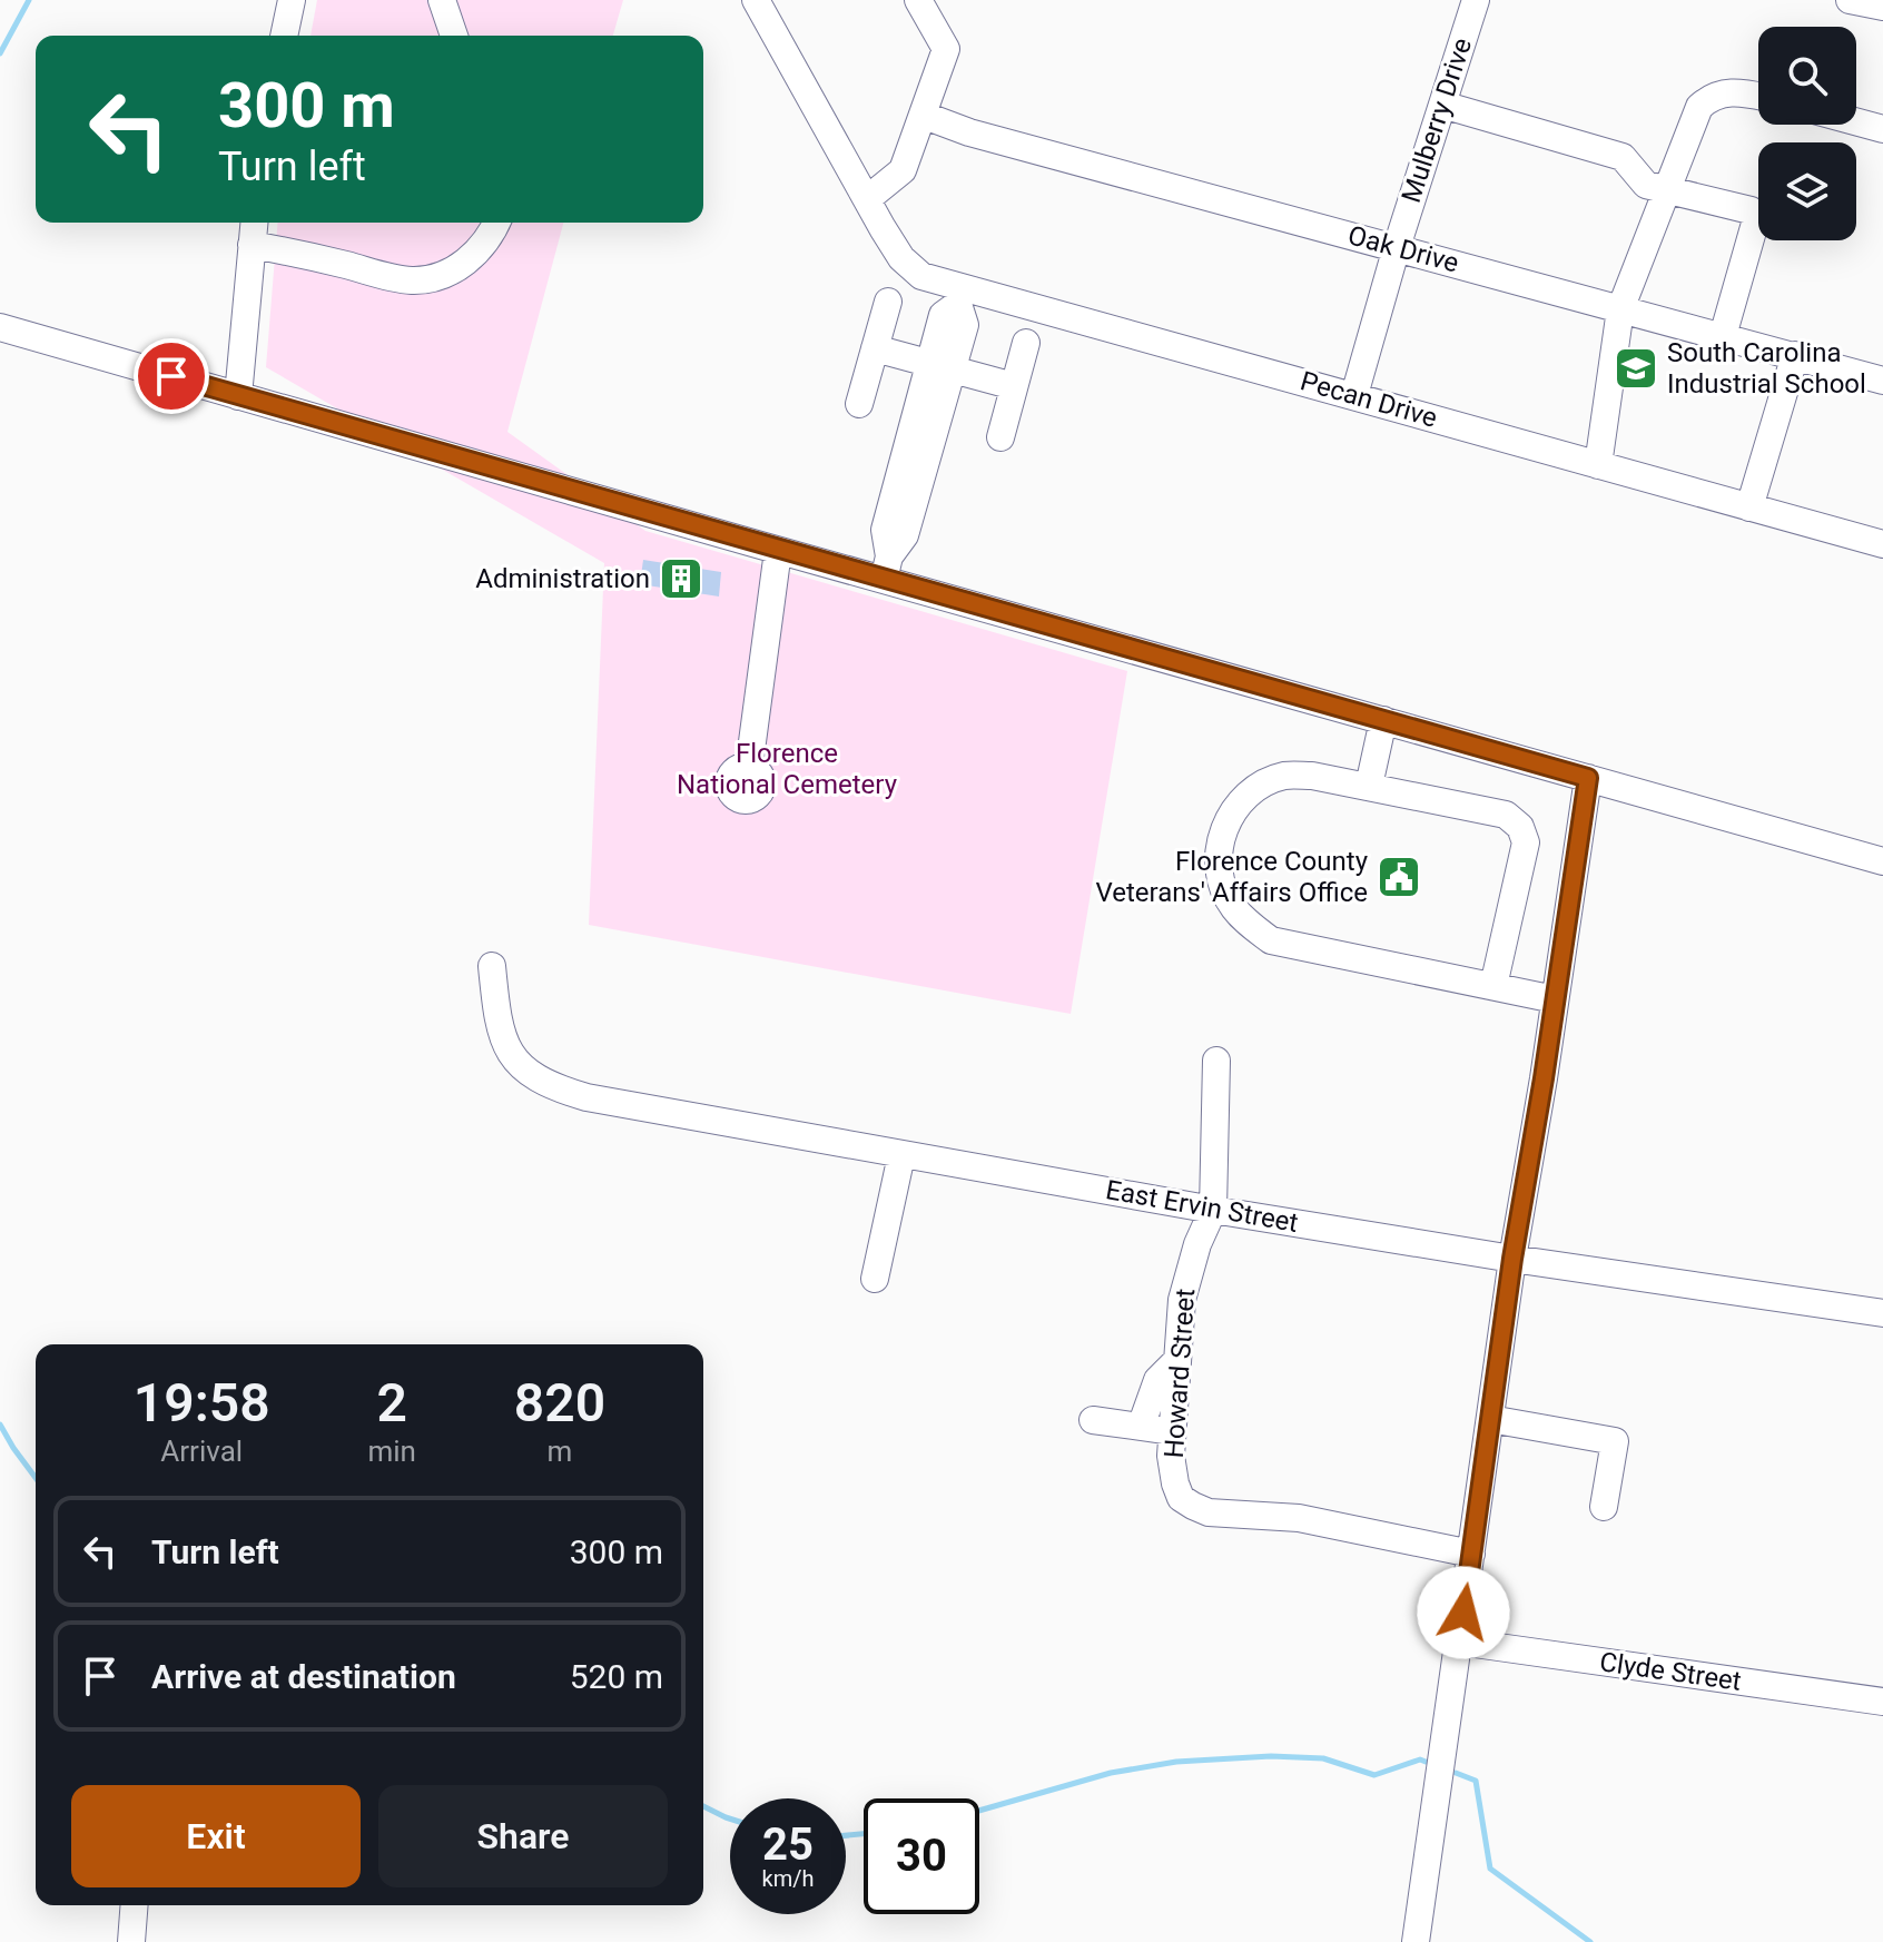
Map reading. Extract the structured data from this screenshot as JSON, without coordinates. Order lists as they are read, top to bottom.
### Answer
{
  "streets": {
    "street": [
      "Mulberry Drive",
      "Oak Drive",
      "Pecan Drive",
      "East Ervin Street",
      "Howard Street",
      "Clyde Street"
    ]
  },
  "crossings": [
    ["Mulberry Drive", "Oak Drive"],
    ["Mulberry Drive", "Pecan Drive"],
    ["East Ervin Street", "Howard Street"]
  ],
  "parks": ["Florence National Cemetery"],
  "places": {
    "school or university": ["South Carolina Industrial School"],
    "building": ["Administration"],
    "public building": ["Florence County Veterans' Affairs Office"]
  },
  "page": {
    "turn": ["300 m", "Turn left"],
    "eta": [
      "19:58",
      "Arrival",
      "2",
      "min",
      "820",
      "m"
    ],
    "list": [
      {
        "name": "Turn left",
        "value": "300 m"
      },
      {
        "name": "Arrive at destination",
        "value": "520 m"
      }
    ],
    "buttons": ["Exit", "Share"],
    "speed": "25 km/h",
    "limit": "30"
  }
}
